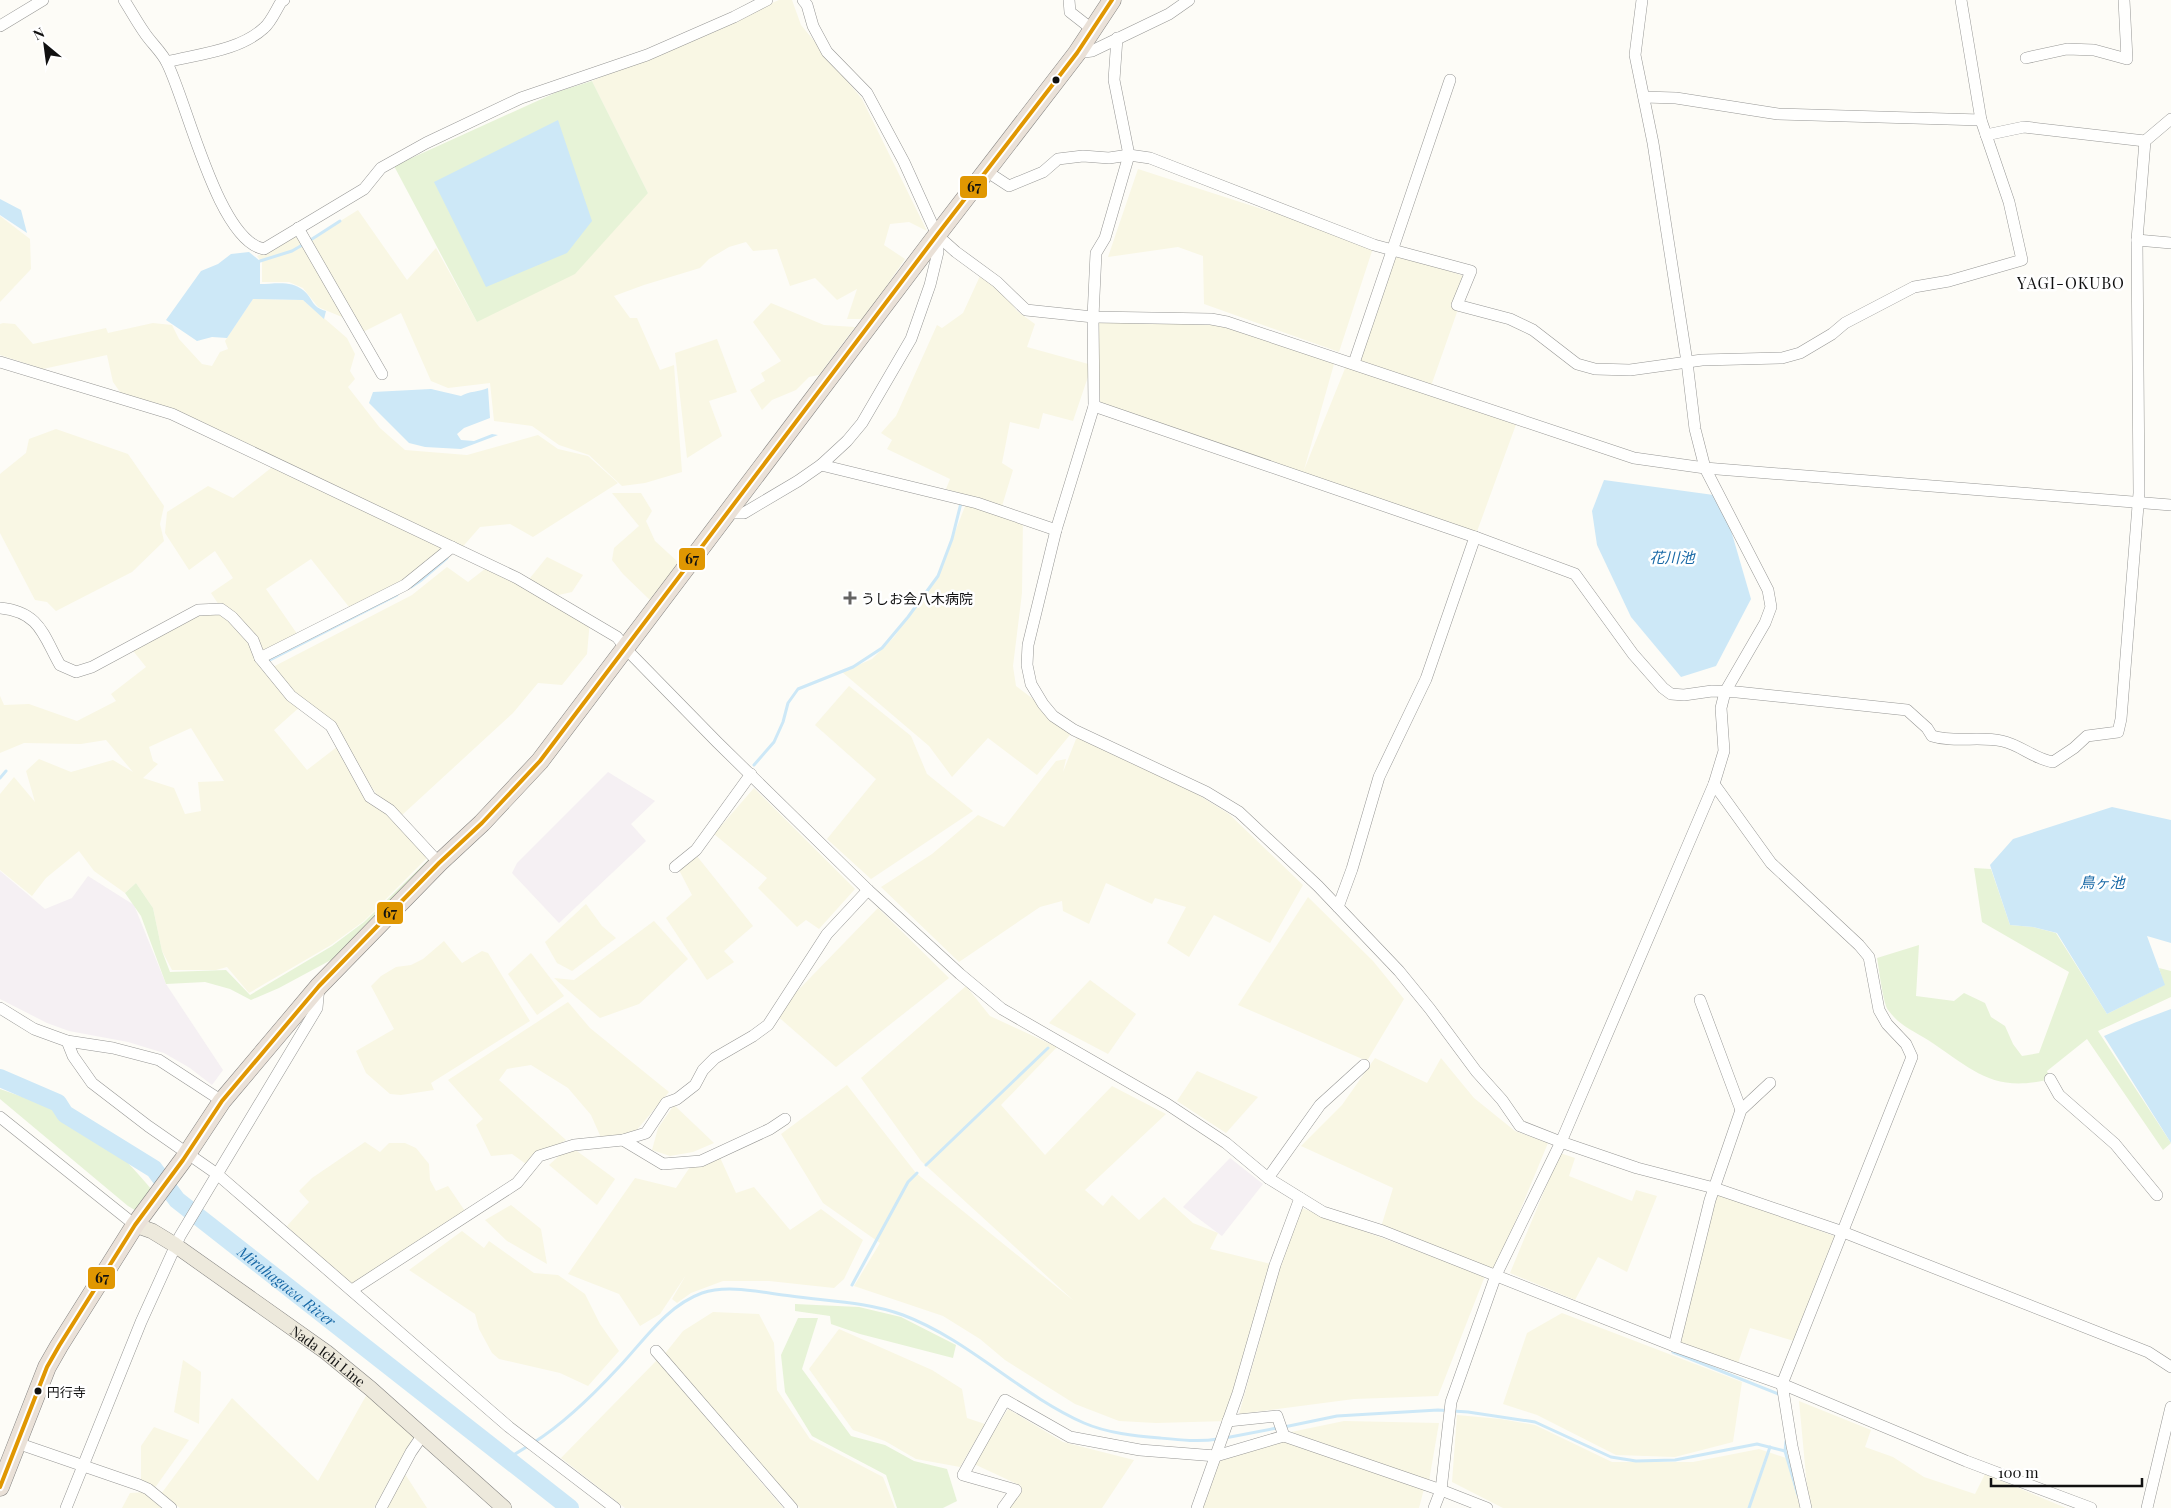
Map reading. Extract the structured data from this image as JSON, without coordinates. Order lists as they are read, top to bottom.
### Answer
{
  "streets": {
    "main road": ["Nada Ichi Line"]
  },
  "districts": ["YAGI-OKUBO"],
  "water": ["花川池", "鳥ヶ池", "Mirahagawa River"],
  "places": {
    "health": ["うしお会八木病院"],
    "other": ["円行寺"]
  },
  "lines": ["transit line 67"],
  "scale_bar": "100 m",
  "north": "top left"
}
